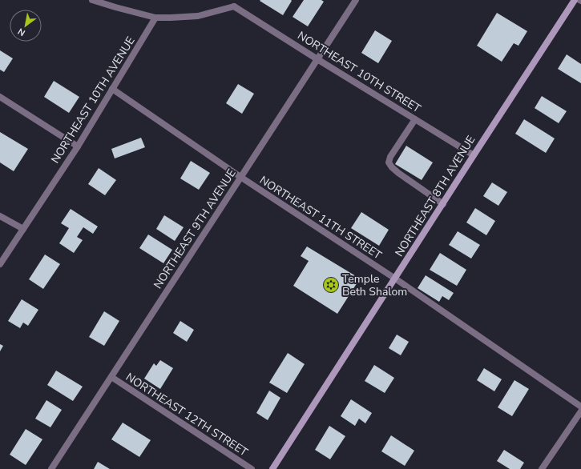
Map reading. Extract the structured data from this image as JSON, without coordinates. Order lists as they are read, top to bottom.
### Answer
{
  "streets": {
    "main road": ["NORTHEAST 8TH AVENUE"],
    "street": [
      "NORTHEAST 10TH STREET",
      "NORTHEAST 10TH AVENUE",
      "NORTHEAST 11TH STREET",
      "NORTHEAST 9TH AVENUE",
      "NORTHEAST 12TH STREET"
    ]
  },
  "crossings": [
    ["NORTHEAST 10TH STREET", "NORTHEAST 8TH AVENUE"],
    ["NORTHEAST 10TH STREET", "NORTHEAST 9TH AVENUE"],
    ["NORTHEAST 10TH AVENUE", "NORTHEAST 11TH STREET"],
    ["NORTHEAST 8TH AVENUE", "NORTHEAST 11TH STREET"],
    ["NORTHEAST 11TH STREET", "NORTHEAST 9TH AVENUE"],
    ["NORTHEAST 9TH AVENUE", "NORTHEAST 12TH STREET"]
  ],
  "places": {
    "synagogue": ["Temple Beth Shalom"]
  },
  "north": "bottom left"
}
